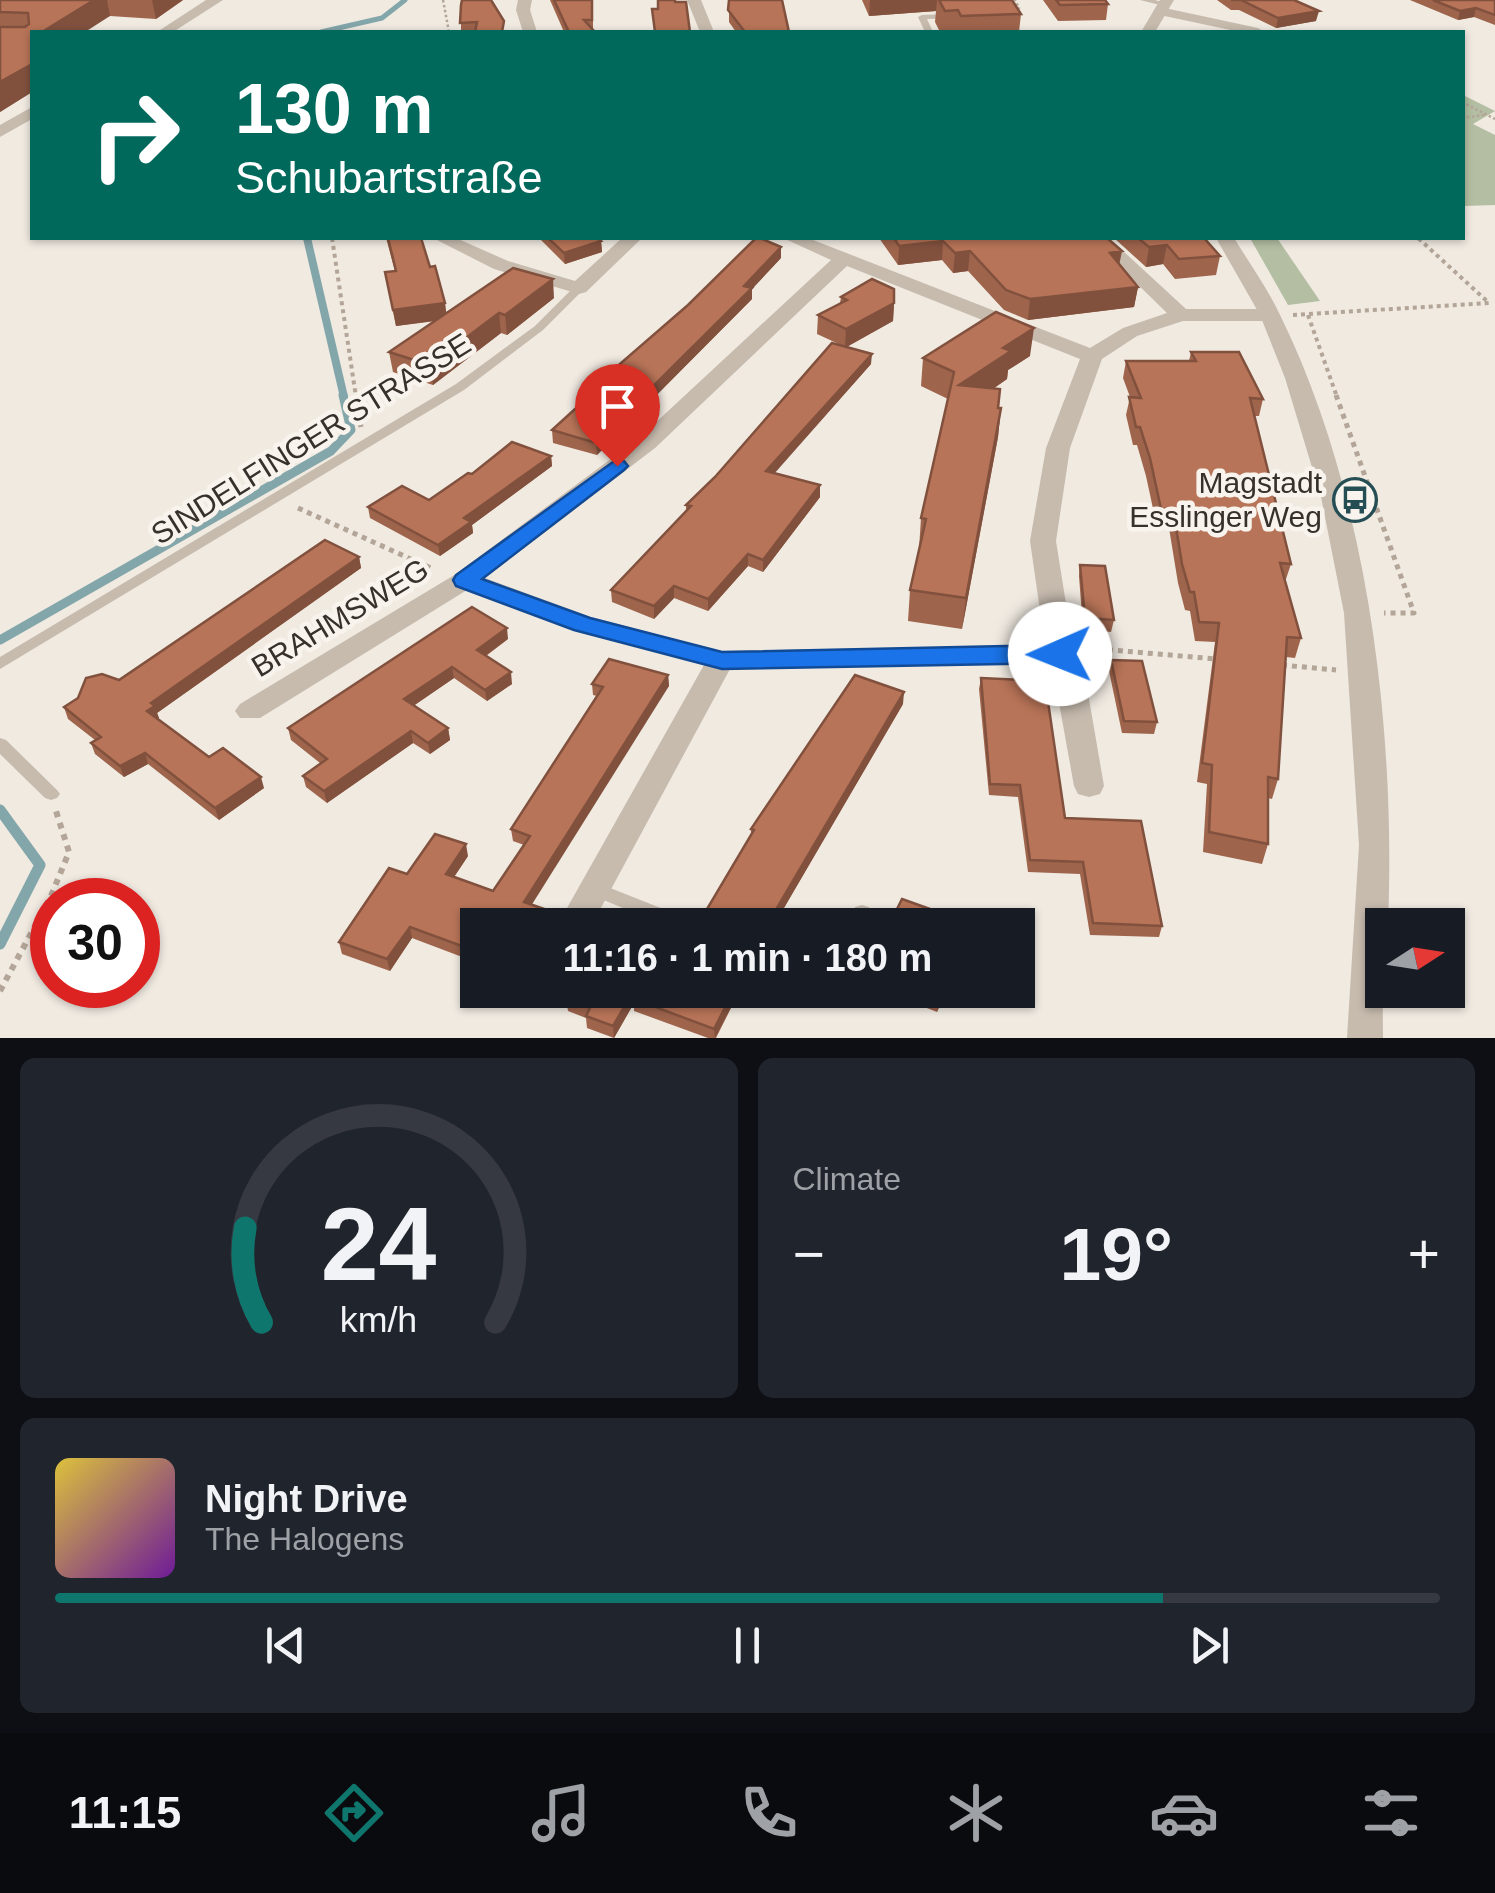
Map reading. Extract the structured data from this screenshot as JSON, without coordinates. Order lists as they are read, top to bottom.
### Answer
{
  "streets": {
    "street": ["SINDELFINGER STRASSE", "BRAHMSWEG"]
  },
  "places": {
    "bus stop": ["Magstadt Esslinger Weg"]
  },
  "north": "right",
  "page": {
    "turn": ["130 m", "Schubartstraße"],
    "limit": "30",
    "trip": "11:16 · 1 min · 180 m",
    "tile": "Climate",
    "heat": ["−", "19°", "+"],
    "song": ["Night Drive", "The Halogens"],
    "tabs": "11:15",
    "gauge": ["24", "km/h"]
  }
}
